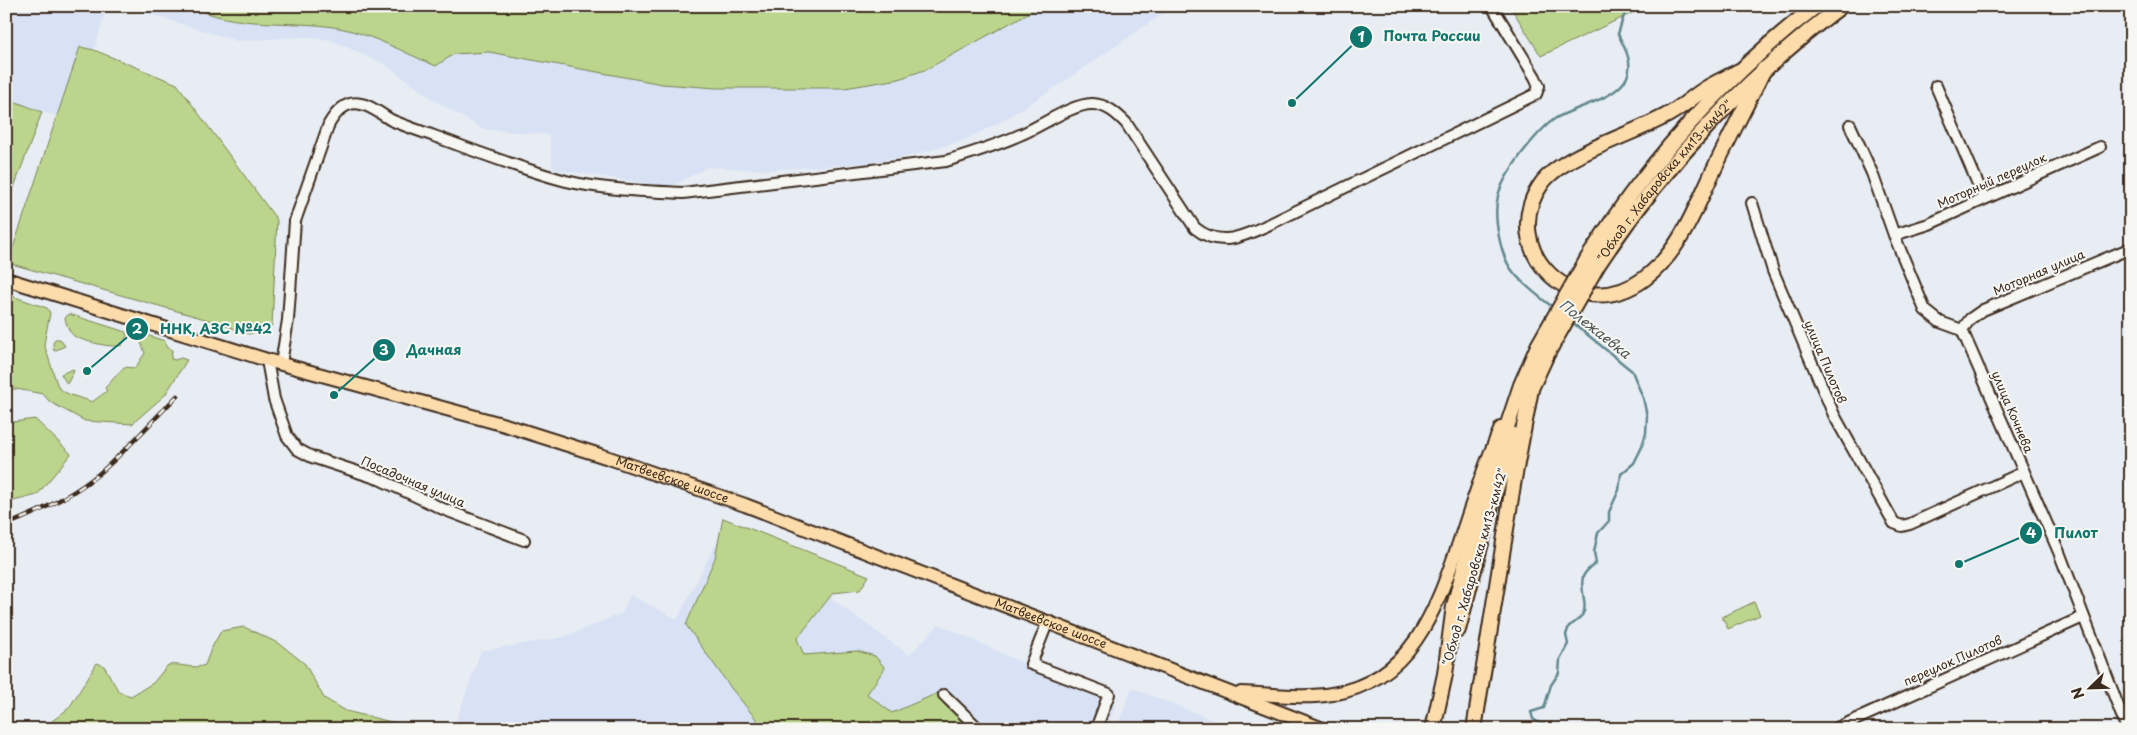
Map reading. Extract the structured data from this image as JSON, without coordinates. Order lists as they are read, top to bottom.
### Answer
{
  "streets": {
    "highway": ["\"Обход г. Хабаровска км13-км42\""],
    "main road": ["Матвеевское шоссе"],
    "street": [
      "Моторный переулок",
      "Моторная улица",
      "улица Пилотов",
      "улица Кочнева",
      "Посадочная улица",
      "переулок Пилотов"
    ]
  },
  "crossings": [
    ["Моторная улица", "улица Кочнева"],
    ["улица Пилотов", "улица Кочнева"],
    ["улица Кочнева", "переулок Пилотов"],
    ["Матвеевское шоссе", "Посадочная улица"]
  ],
  "water": ["Полежаевка"],
  "places": [
    "Почта России",
    "ННК, АЗС №42",
    "Дачная",
    "Пилот"
  ],
  "north": "bottom left"
}
